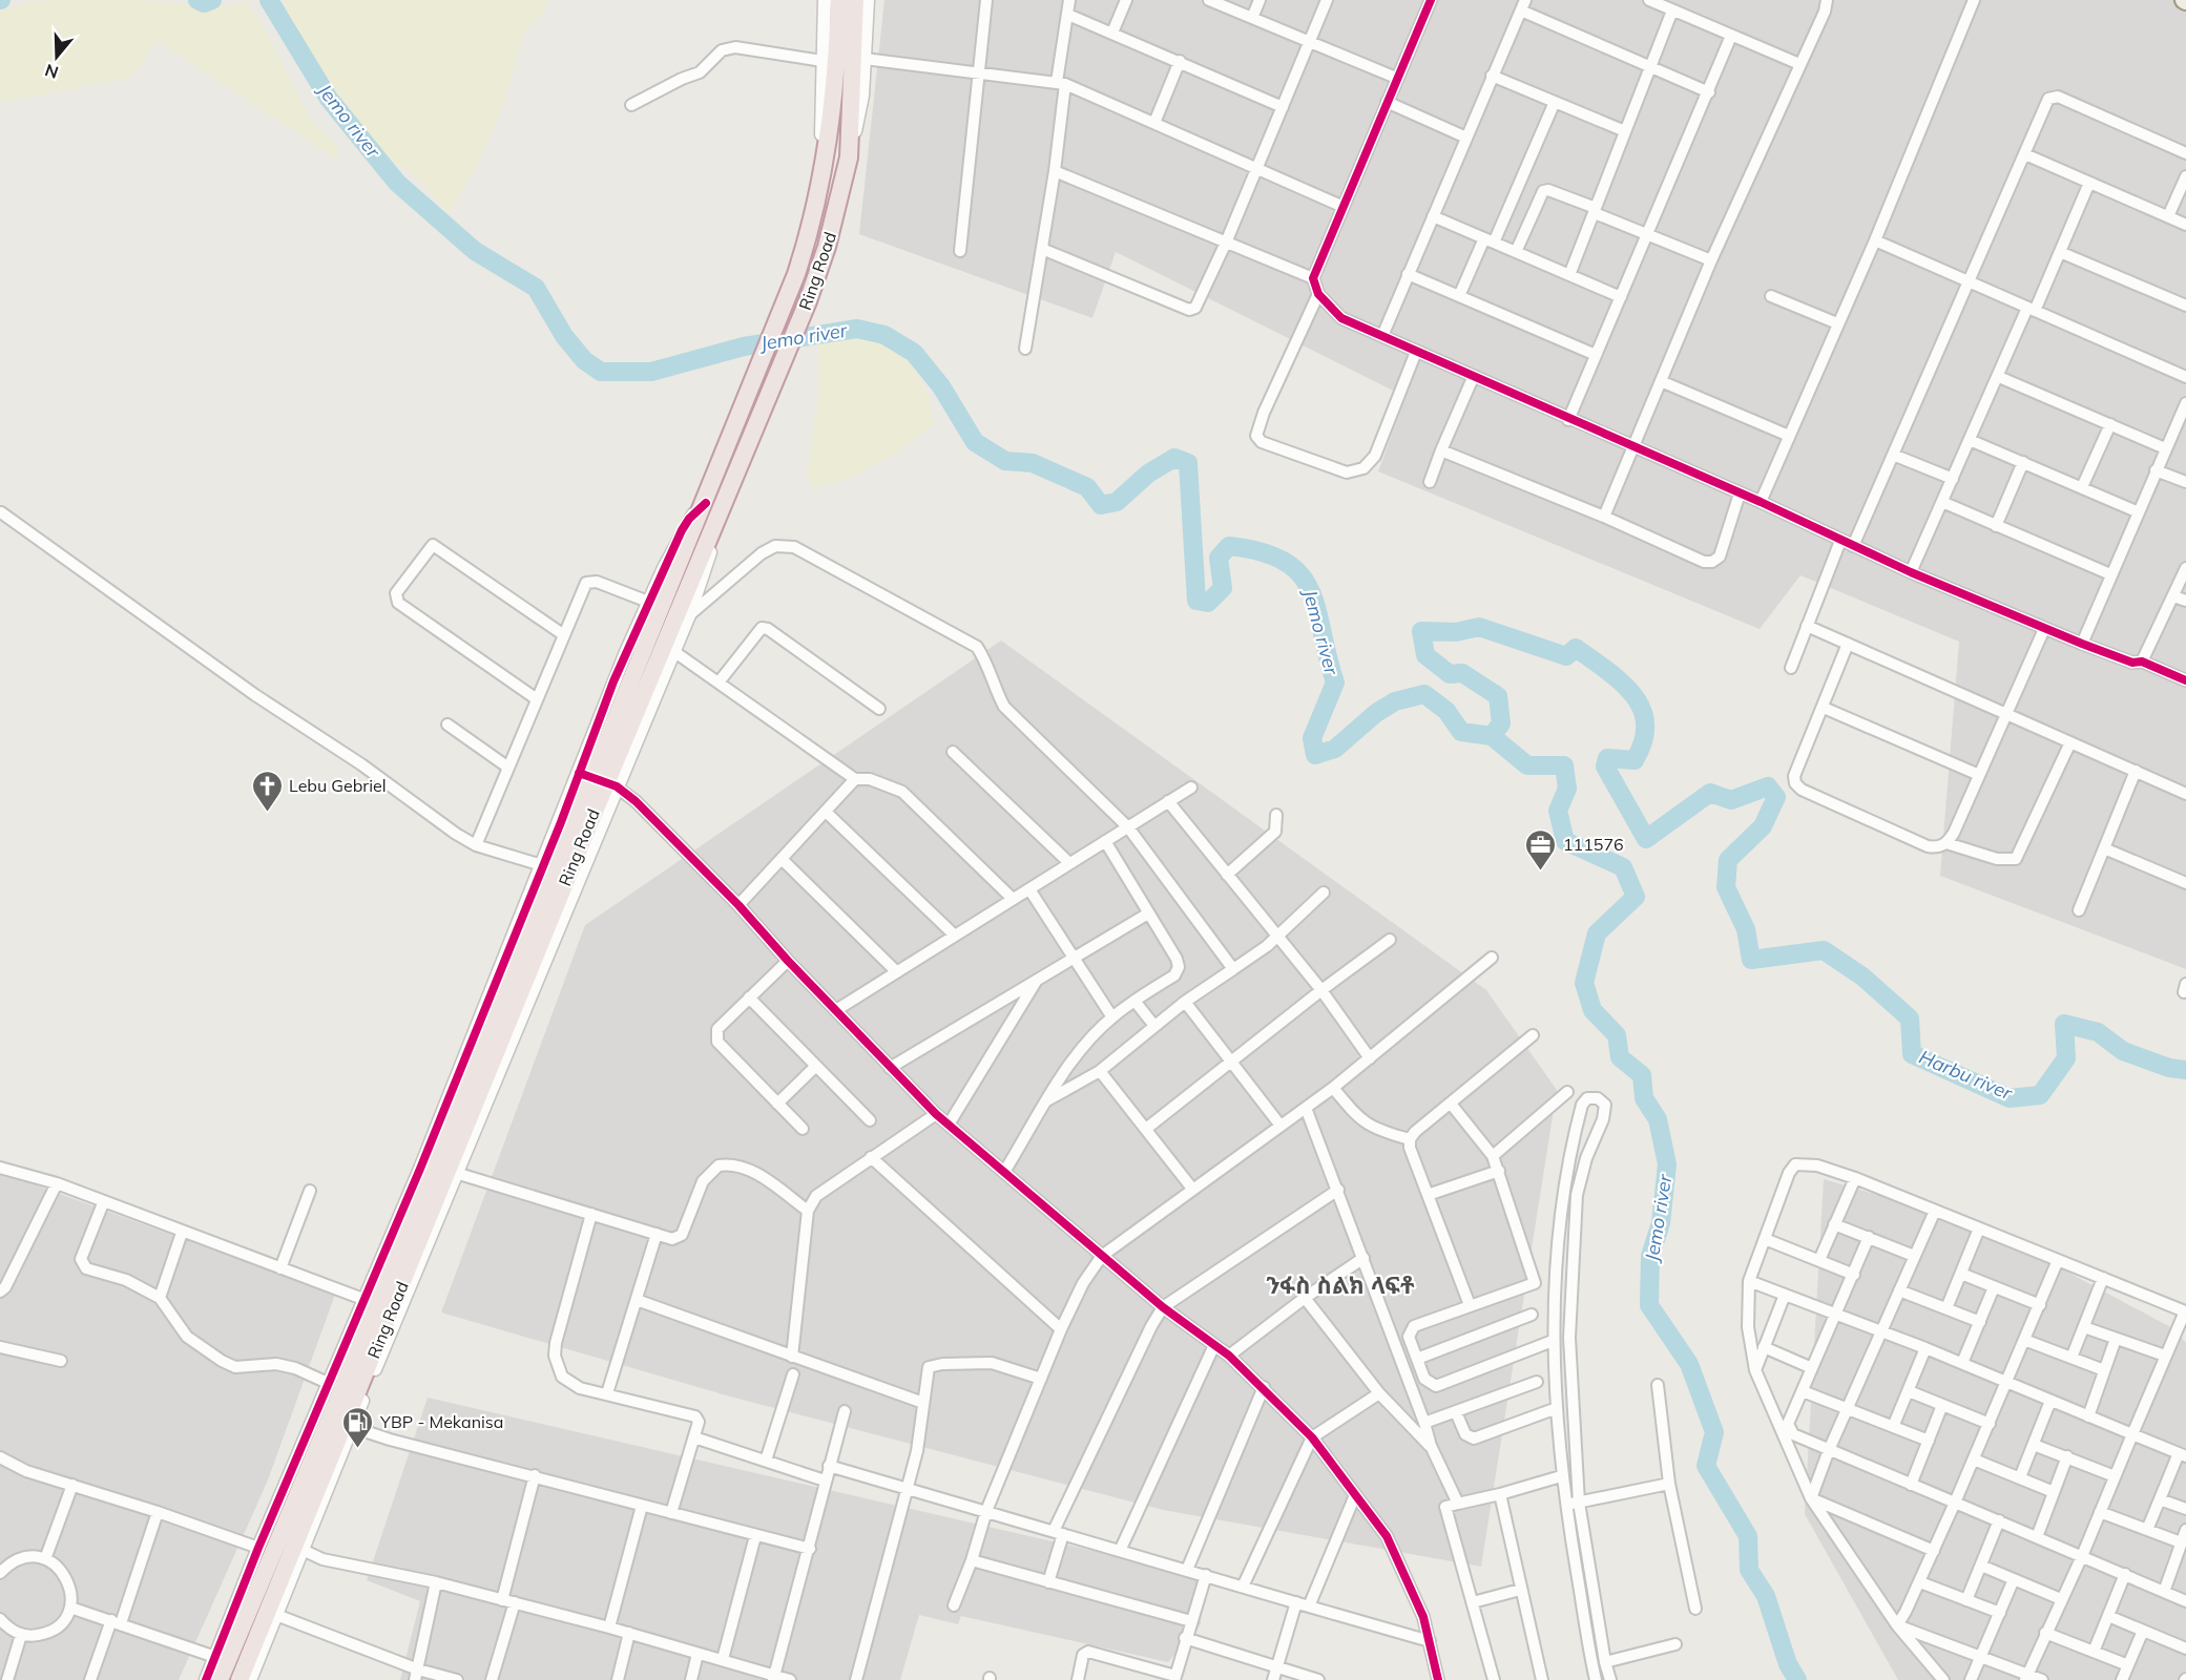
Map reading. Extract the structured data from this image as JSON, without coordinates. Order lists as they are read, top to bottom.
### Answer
{
  "streets": {
    "highway": ["Ring Road"]
  },
  "districts": ["ንፋስ ስልክ ላፍቶ"],
  "water": ["Jemo river", "Harbu river"],
  "places": {
    "church": ["Lebu Gebriel"],
    "office": ["111576"],
    "fuel station": ["YBP - Mekanisa"]
  },
  "north": "bottom"
}
